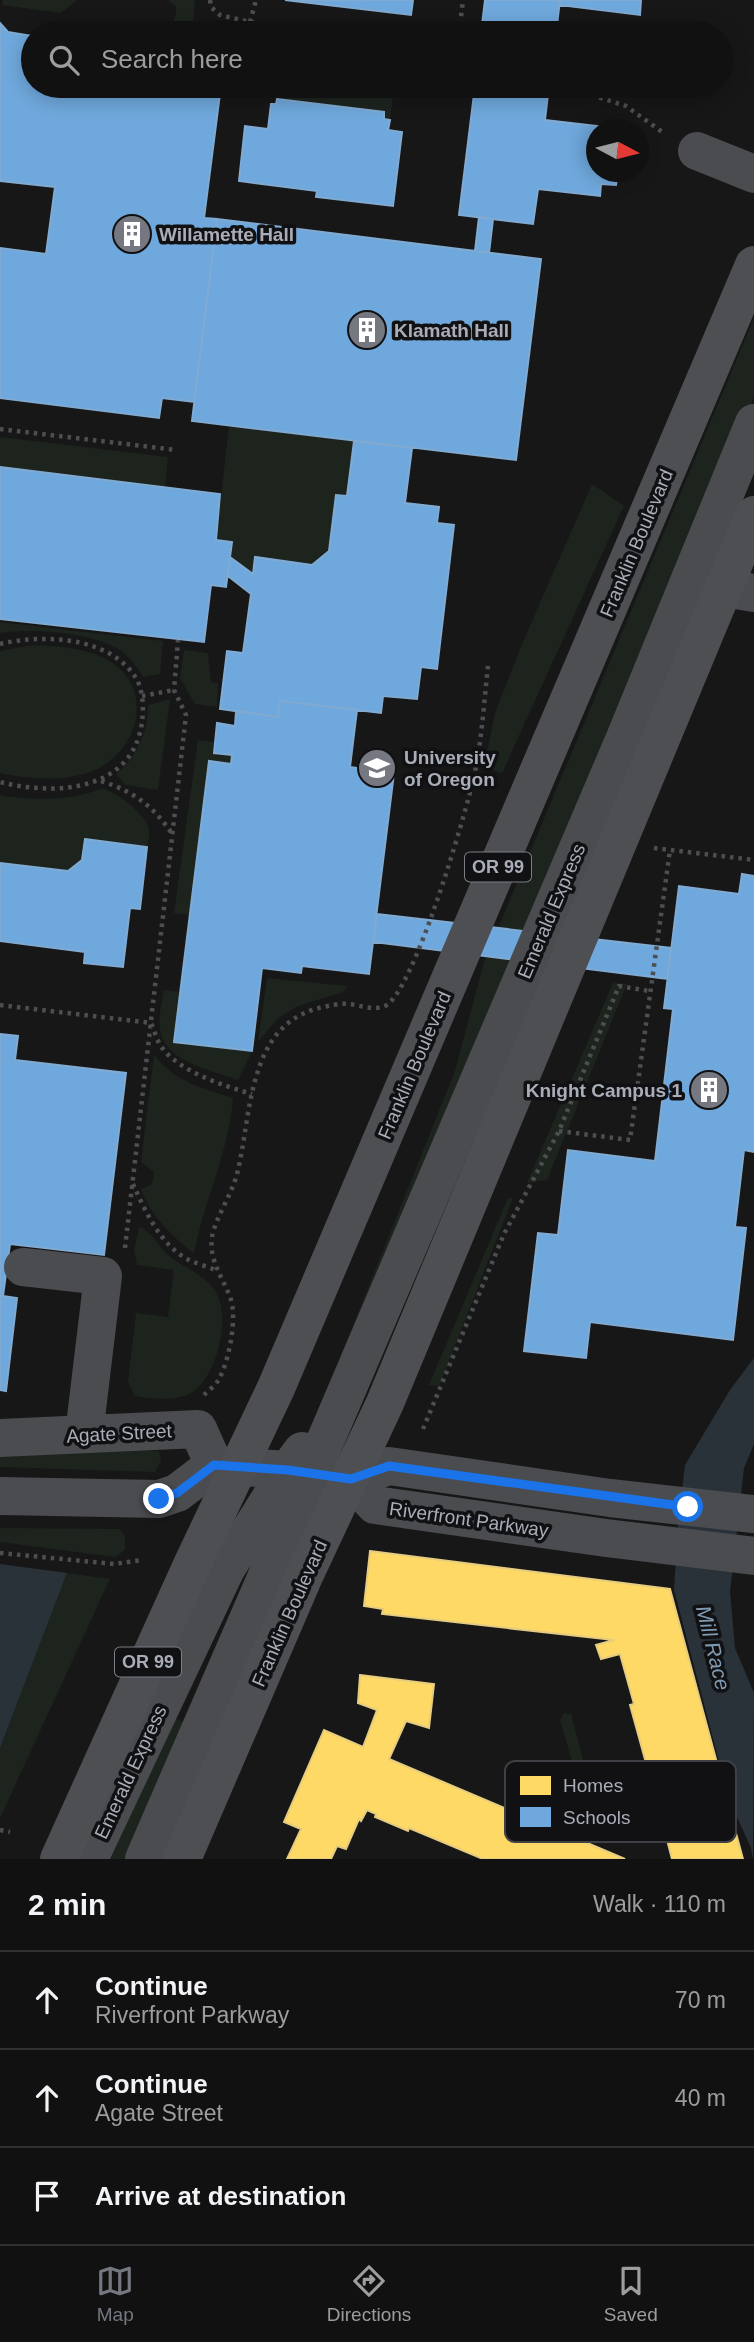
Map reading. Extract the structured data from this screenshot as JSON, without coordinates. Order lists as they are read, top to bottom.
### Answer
{
  "streets": {
    "main road": ["Franklin Boulevard", "OR 99"],
    "street": ["Emerald Express", "Agate Street", "Riverfront Parkway"]
  },
  "crossings": [
    ["Franklin Boulevard", "Agate Street"],
    ["Franklin Boulevard", "Riverfront Parkway"]
  ],
  "water": ["Mill Race"],
  "places": {
    "building": ["Willamette Hall", "Klamath Hall", "Knight Campus 1"],
    "school or university": ["University of Oregon"]
  },
  "legend": ["Homes", "Schools"],
  "north": "right",
  "page": {
    "search": "Search here",
    "heading": ["2 min", "Walk · 110 m"],
    "list": [
      ["Continue", "Riverfront Parkway", "70 m"],
      ["Continue", "Agate Street", "40 m"],
      "Arrive at destination"
    ],
    "nav": ["Map", "Directions", "Saved"]
  }
}
